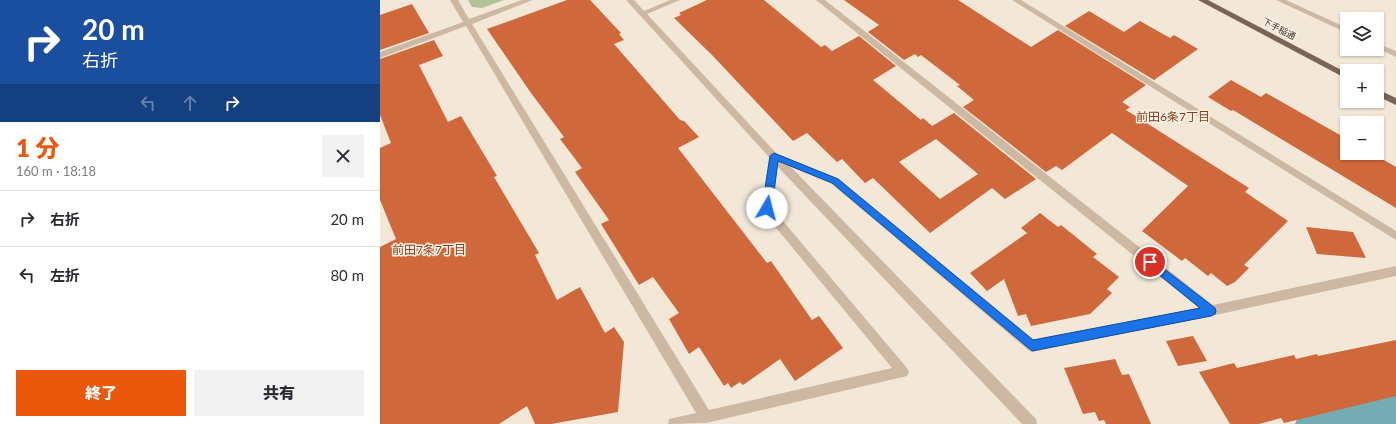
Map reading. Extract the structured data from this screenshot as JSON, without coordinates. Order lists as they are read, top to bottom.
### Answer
{
  "streets": {
    "main road": ["下手稲通"]
  },
  "districts": ["前田6条7丁目", "前田7条7丁目"],
  "page": {
    "turn": ["20 m", "右折"],
    "map_buttons": ["+", "−"],
    "heading": ["1 分", "160 m · 18:18"],
    "list": [
      {
        "name": "右折",
        "value": "20 m"
      },
      {
        "name": "左折",
        "value": "80 m"
      }
    ],
    "buttons": ["終了", "共有"]
  }
}
